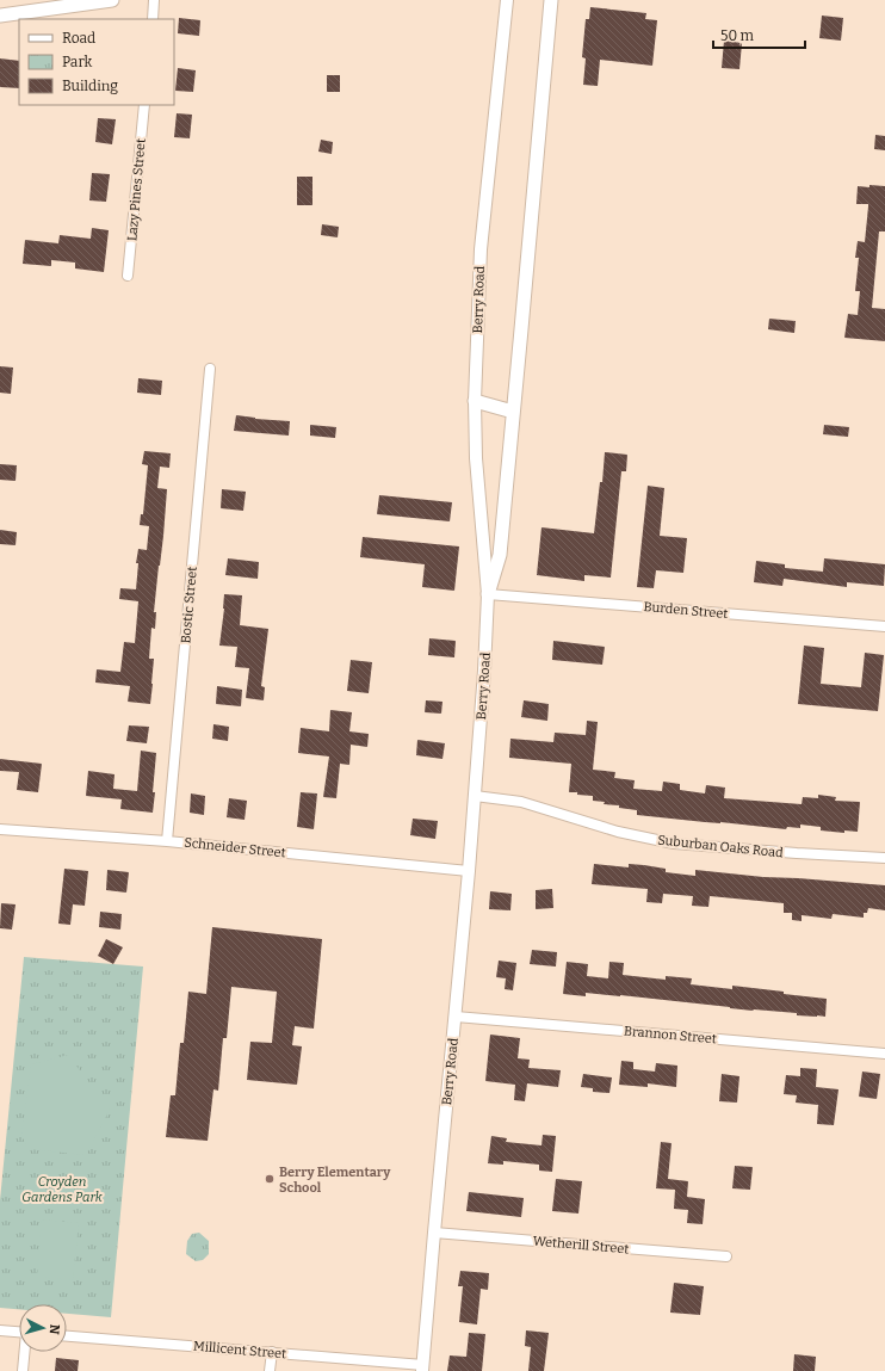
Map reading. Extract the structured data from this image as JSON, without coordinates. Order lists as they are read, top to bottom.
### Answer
{
  "streets": {
    "street": [
      "Lazy Pines Street",
      "Berry Road",
      "Bostic Street",
      "Burden Street",
      "Suburban Oaks Road",
      "Schneider Street",
      "Brannon Street",
      "Wetherill Street",
      "Millicent Street"
    ]
  },
  "crossings": [
    ["Berry Road", "Burden Street"],
    ["Berry Road", "Suburban Oaks Road"],
    ["Berry Road", "Schneider Street"],
    ["Berry Road", "Brannon Street"],
    ["Berry Road", "Wetherill Street"],
    ["Berry Road", "Millicent Street"],
    ["Bostic Street", "Schneider Street"]
  ],
  "parks": ["Croyden Gardens Park"],
  "places": ["Berry Elementary School"],
  "legend": ["Road", "Park", "Building"],
  "scale_bar": "50 m",
  "north": "right"
}
